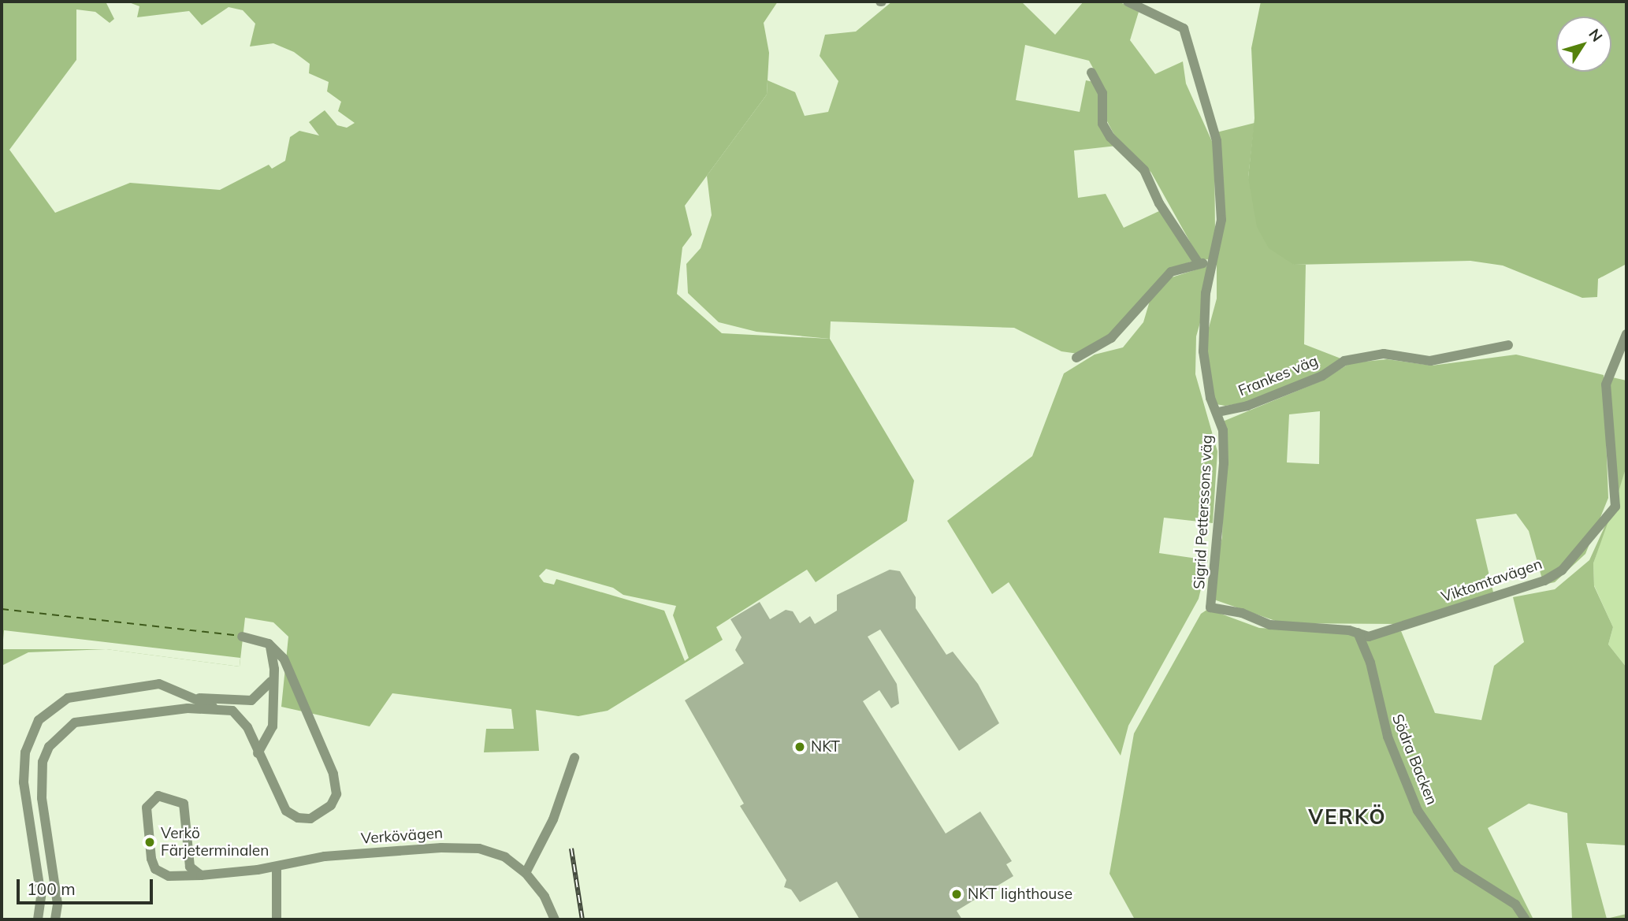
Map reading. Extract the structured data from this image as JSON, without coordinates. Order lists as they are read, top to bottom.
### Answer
{
  "streets": {
    "street": [
      "Frankes väg",
      "Sigrid Petterssons väg",
      "Viktomtavägen",
      "Södra Backen",
      "Verkövägen"
    ]
  },
  "crossings": [
    ["Frankes väg", "Sigrid Petterssons väg"],
    ["Sigrid Petterssons väg", "Viktomtavägen"],
    ["Viktomtavägen", "Södra Backen"]
  ],
  "districts": ["VERKÖ"],
  "places": ["NKT", "Verkö Färjeterminalen", "NKT lighthouse"],
  "scale_bar": "100 m",
  "north": "top right"
}
